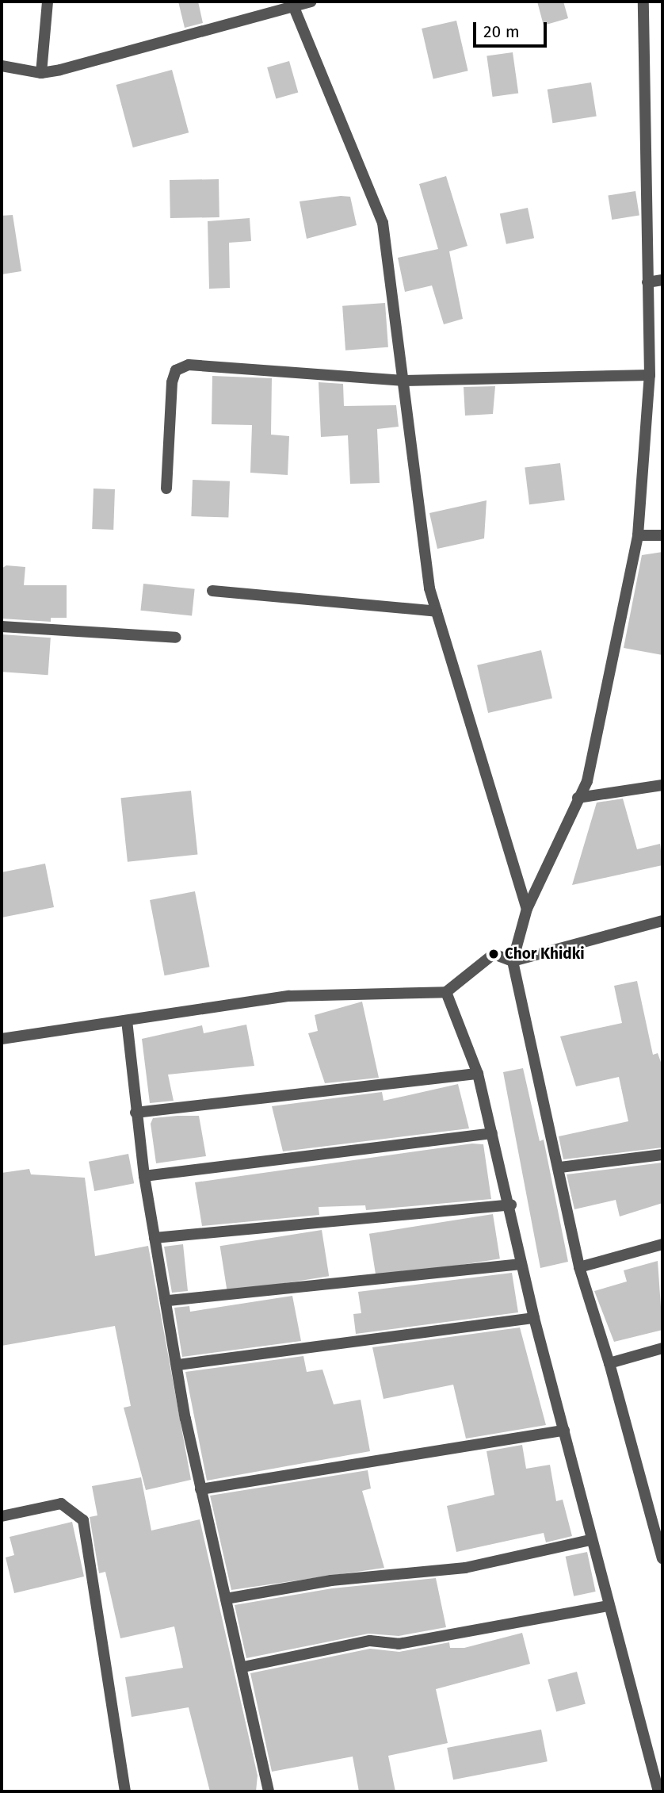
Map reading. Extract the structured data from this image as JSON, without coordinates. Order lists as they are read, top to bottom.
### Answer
{
  "places": ["Chor Khidki"],
  "scale_bar": "20 m"
}
